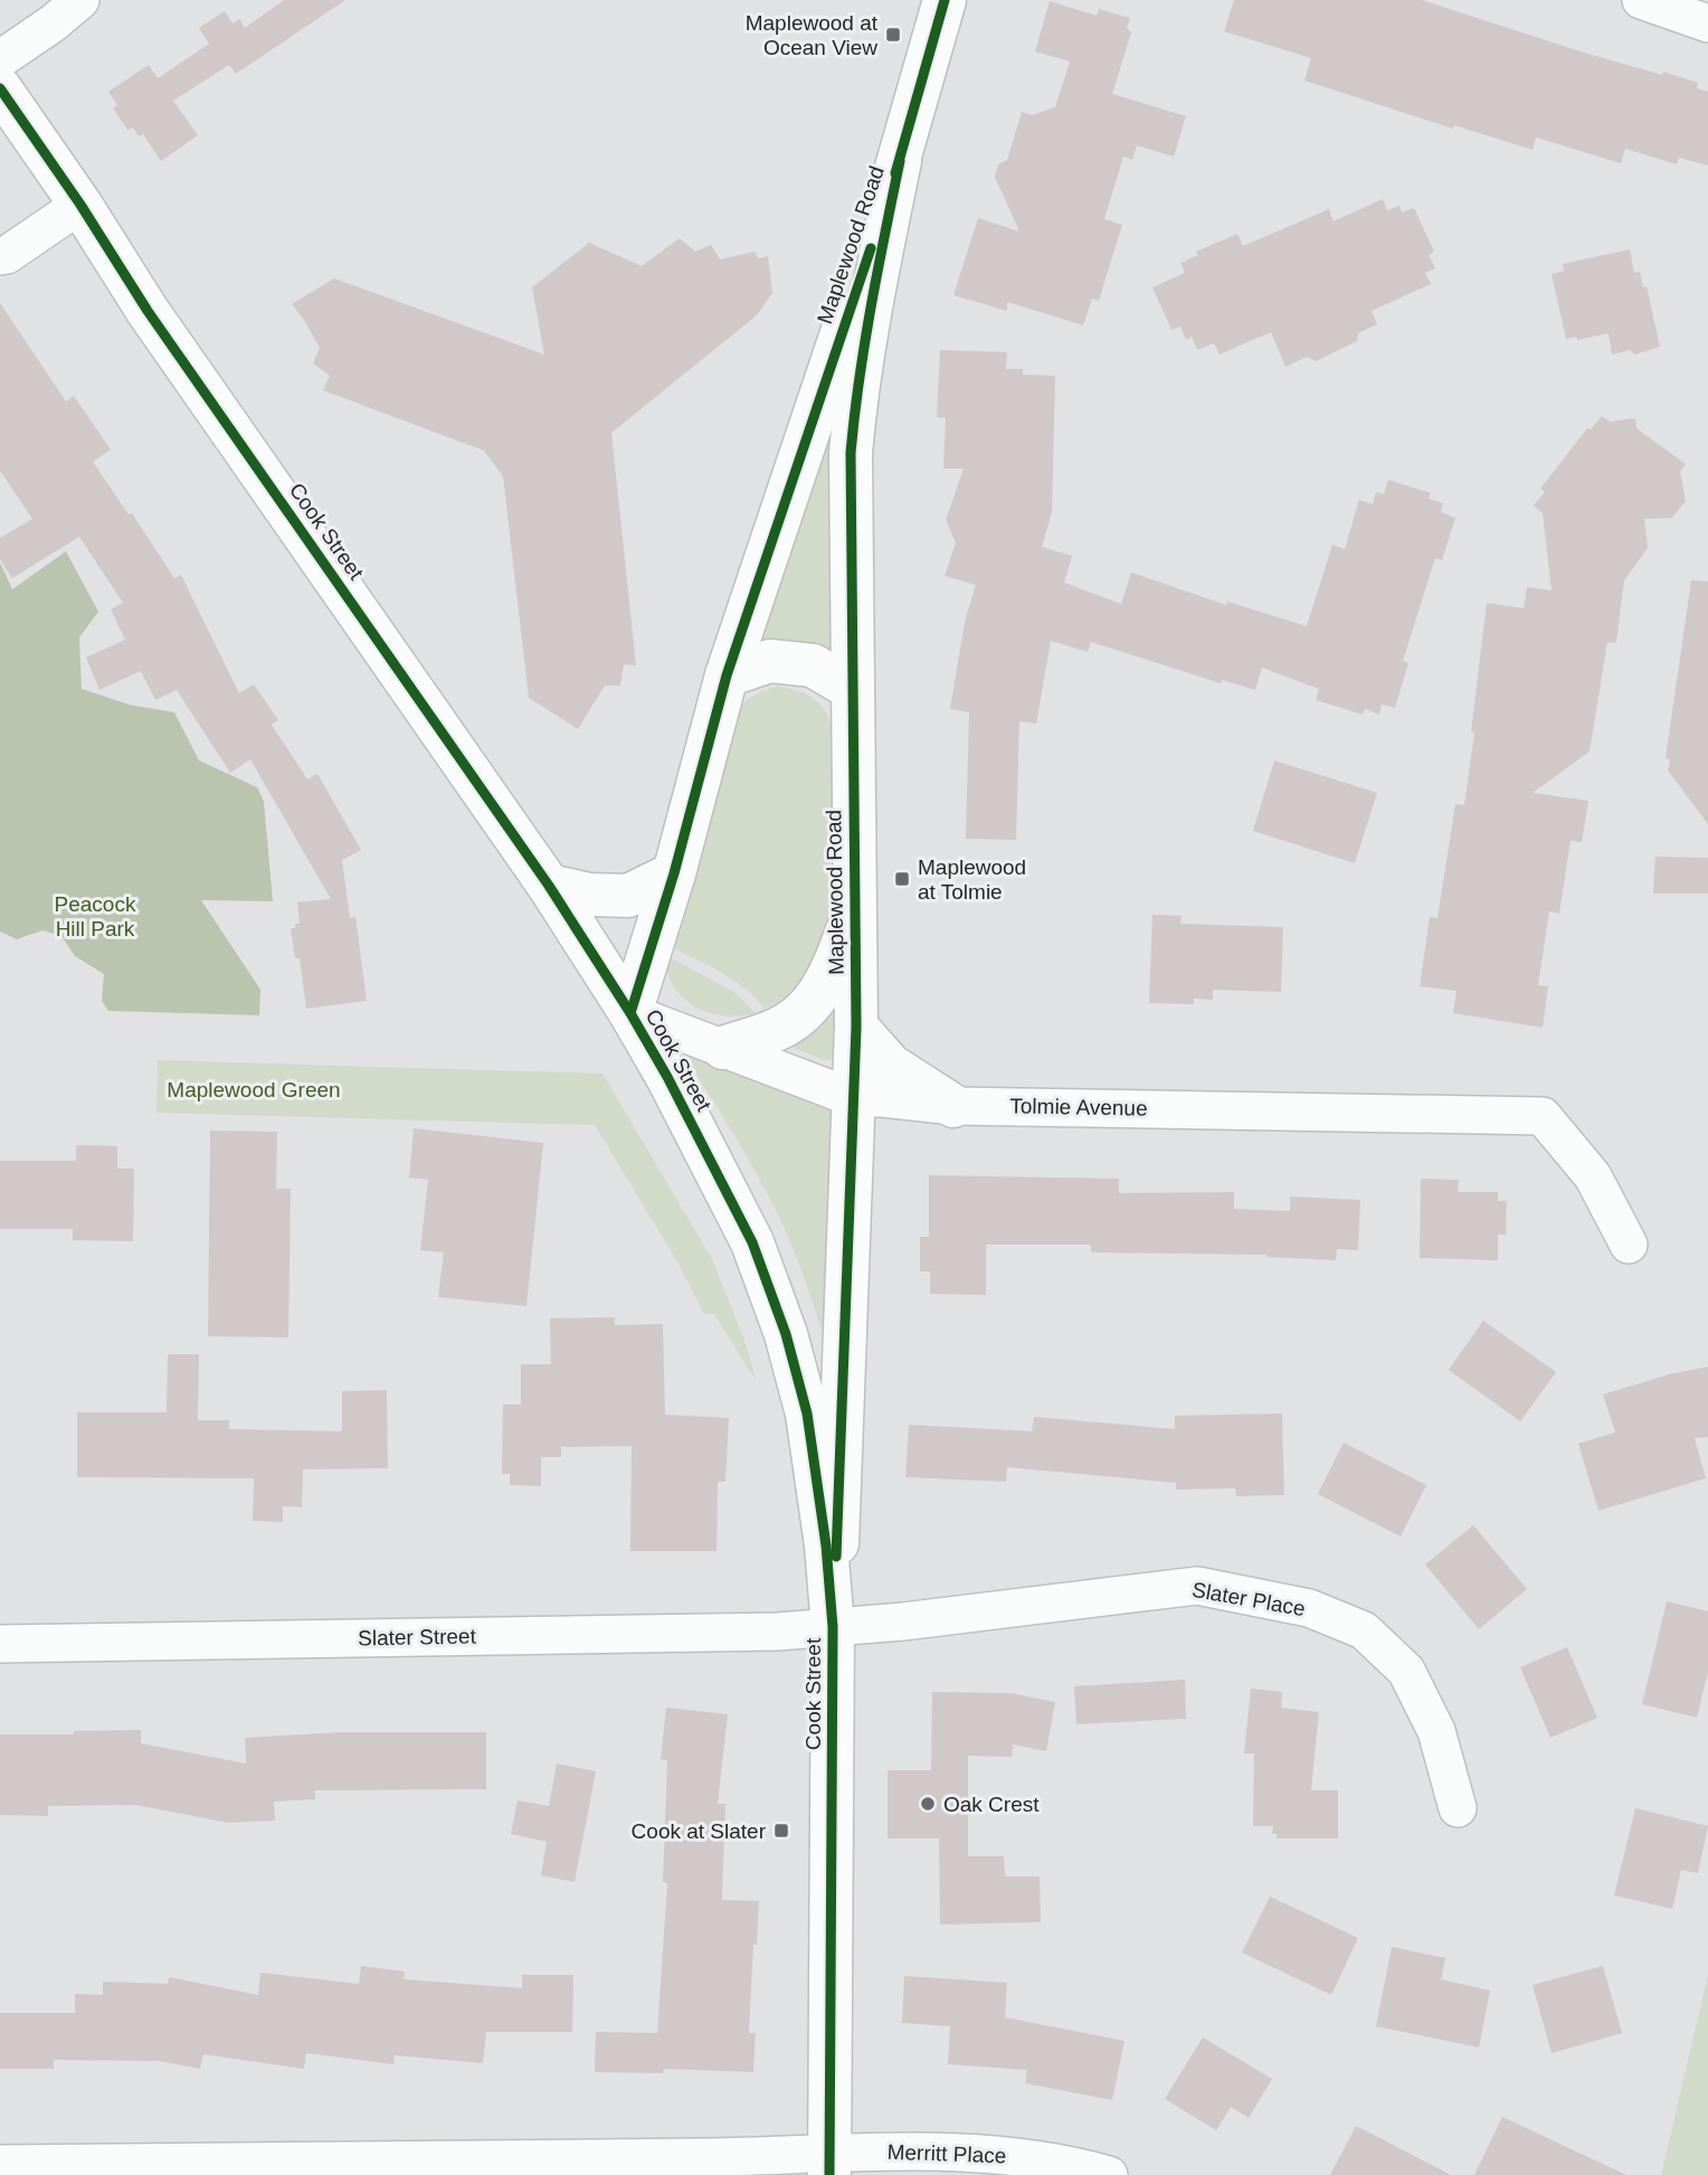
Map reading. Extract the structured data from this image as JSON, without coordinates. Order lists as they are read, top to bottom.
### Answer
{
  "streets": {
    "street": [
      "Maplewood Road",
      "Cook Street",
      "Tolmie Avenue",
      "Slater Place",
      "Slater Street",
      "Merritt Place"
    ]
  },
  "crossings": [
    ["Maplewood Road", "Cook Street"],
    ["Maplewood Road", "Tolmie Avenue"],
    ["Maplewood Road", "Slater Place"],
    ["Maplewood Road", "Slater Street"],
    ["Cook Street", "Tolmie Avenue"],
    ["Cook Street", "Slater Place"],
    ["Cook Street", "Slater Street"],
    ["Cook Street", "Merritt Place"],
    ["Slater Place", "Slater Street"]
  ],
  "parks": ["Peacock Hill Park", "Maplewood Green"],
  "places": {
    "transit": ["Maplewood at Ocean View", "Maplewood at Tolmie", "Cook at Slater"],
    "other": ["Oak Crest"]
  }
}
